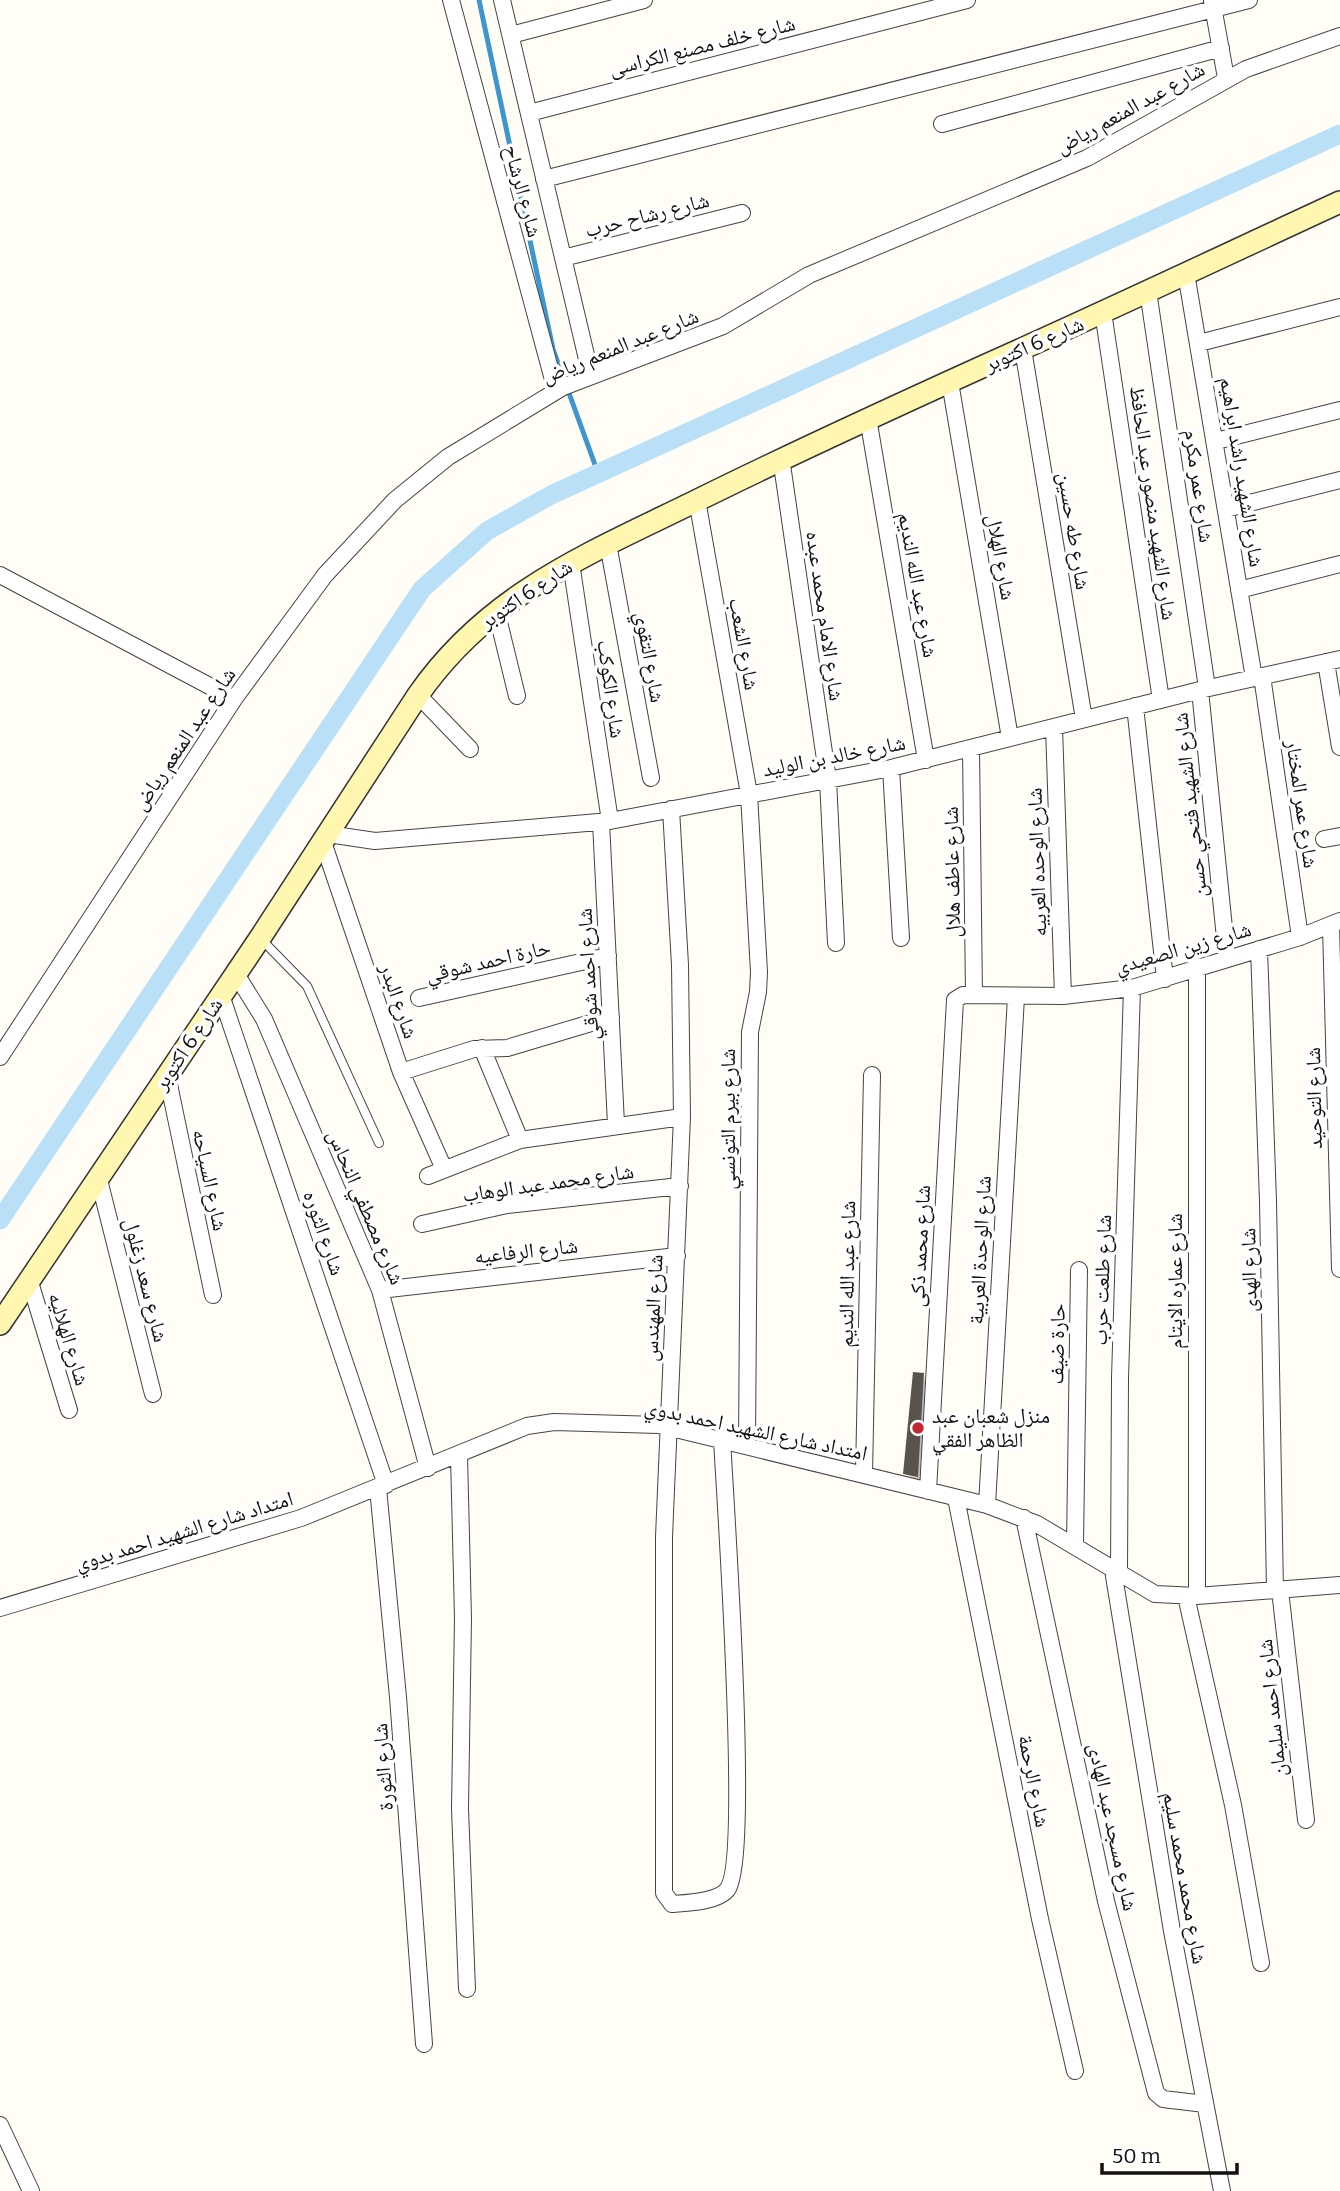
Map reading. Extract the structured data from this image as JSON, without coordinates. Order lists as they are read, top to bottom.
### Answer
{
  "streets": {
    "main road": ["شارع 6 اكتوبر"],
    "street": [
      "شارع خلف مصنع الكراسى",
      "شارع عبد المنعم رياض",
      "شارع الرشاح",
      "شارع رشاح حرب",
      "شارع الشهيد راشد ابراهيم",
      "شارع عمر مكرم",
      "شارع الشهيد منصور عبد الحافظ",
      "شارع طه حسين",
      "شارع الهلال",
      "شارع عبد الله النديم",
      "شارع الامام محمد عبده",
      "شارع الشعب",
      "شارع التقوي",
      "شارع الكوكب",
      "شارع خالد بن الوليد",
      "شارع عمر المختار",
      "شارع الشهيد فتحي حسن",
      "شارع الوحده العربيه",
      "شارع عاطف هلال",
      "شارع زين الصعيدي",
      "حارة احمد شوقي",
      "شارع احمد شوقي",
      "شارع البدر",
      "شارع التوحيد",
      "شارع بيرم التونسي",
      "شارع السياحه",
      "شارع محمد عبد الوهاب",
      "شارع مصطفي النحاس",
      "شارع الثوره",
      "شارع محمد ذكى",
      "شارع الوحدة العربية",
      "شارع الرفاعيه",
      "شارع الهدى",
      "شارع سعد زغلول",
      "شارع طلعت حرب",
      "شارع عماره الايتام",
      "شارع المهندس",
      "شارع الهلاليه",
      "حارة ضيف",
      "امتداد شارع الشهيد احمد بدوي",
      "شارع احمد سليمان",
      "شارع الثورة",
      "شارع الرحمة",
      "شارع مسجد عبد الهادى",
      "شارع محمد محمد سليم"
    ]
  },
  "crossings": [
    ["شارع خلف مصنع الكراسى", "شارع الرشاح"],
    ["شارع عبد المنعم رياض", "شارع الرشاح"],
    ["شارع الرشاح", "شارع رشاح حرب"],
    ["شارع 6 اكتوبر", "شارع الشهيد راشد ابراهيم"],
    ["شارع 6 اكتوبر", "شارع عمر مكرم"],
    ["شارع 6 اكتوبر", "شارع الشهيد منصور عبد الحافظ"],
    ["شارع 6 اكتوبر", "شارع طه حسين"],
    ["شارع 6 اكتوبر", "شارع الهلال"],
    ["شارع 6 اكتوبر", "شارع عبد الله النديم"],
    ["شارع 6 اكتوبر", "شارع الامام محمد عبده"],
    ["شارع 6 اكتوبر", "شارع الشعب"],
    ["شارع 6 اكتوبر", "شارع التقوي"],
    ["شارع 6 اكتوبر", "شارع الكوكب"],
    ["شارع 6 اكتوبر", "شارع خالد بن الوليد"],
    ["شارع 6 اكتوبر", "شارع البدر"],
    ["شارع 6 اكتوبر", "شارع السياحه"],
    ["شارع 6 اكتوبر", "شارع مصطفي النحاس"],
    ["شارع 6 اكتوبر", "شارع الثوره"],
    ["شارع 6 اكتوبر", "شارع سعد زغلول"],
    ["شارع 6 اكتوبر", "شارع الهلاليه"],
    ["شارع الشهيد راشد ابراهيم", "شارع خالد بن الوليد"],
    ["شارع الشهيد راشد ابراهيم", "شارع عمر المختار"],
    ["شارع عمر مكرم", "شارع خالد بن الوليد"],
    ["شارع عمر مكرم", "شارع الشهيد فتحي حسن"],
    ["شارع الشهيد منصور عبد الحافظ", "شارع خالد بن الوليد"],
    ["شارع طه حسين", "شارع خالد بن الوليد"],
    ["شارع الهلال", "شارع خالد بن الوليد"],
    ["شارع عبد الله النديم", "شارع خالد بن الوليد"],
    ["شارع عبد الله النديم", "امتداد شارع الشهيد احمد بدوي"],
    ["شارع الامام محمد عبده", "شارع خالد بن الوليد"],
    ["شارع الشعب", "شارع خالد بن الوليد"],
    ["شارع الشعب", "شارع بيرم التونسي"],
    ["شارع الكوكب", "شارع خالد بن الوليد"],
    ["شارع الكوكب", "شارع احمد شوقي"],
    ["شارع خالد بن الوليد", "شارع عمر المختار"],
    ["شارع خالد بن الوليد", "شارع الشهيد فتحي حسن"],
    ["شارع خالد بن الوليد", "شارع الوحده العربيه"],
    ["شارع خالد بن الوليد", "شارع عاطف هلال"],
    ["شارع خالد بن الوليد", "شارع احمد شوقي"],
    ["شارع خالد بن الوليد", "شارع البدر"],
    ["شارع خالد بن الوليد", "شارع بيرم التونسي"],
    ["شارع خالد بن الوليد", "شارع المهندس"],
    ["شارع عمر المختار", "شارع زين الصعيدي"],
    ["شارع الشهيد فتحي حسن", "شارع زين الصعيدي"],
    ["شارع الوحده العربيه", "شارع زين الصعيدي"],
    ["شارع عاطف هلال", "شارع زين الصعيدي"],
    ["شارع زين الصعيدي", "شارع التوحيد"],
    ["شارع زين الصعيدي", "شارع محمد ذكى"],
    ["شارع زين الصعيدي", "شارع الوحدة العربية"],
    ["شارع زين الصعيدي", "شارع الهدى"],
    ["شارع زين الصعيدي", "شارع طلعت حرب"],
    ["شارع زين الصعيدي", "شارع عماره الايتام"],
    ["حارة احمد شوقي", "شارع احمد شوقي"],
    ["شارع بيرم التونسي", "امتداد شارع الشهيد احمد بدوي"],
    ["شارع محمد عبد الوهاب", "شارع المهندس"],
    ["شارع مصطفي النحاس", "شارع الرفاعيه"],
    ["شارع مصطفي النحاس", "امتداد شارع الشهيد احمد بدوي"],
    ["شارع الثوره", "امتداد شارع الشهيد احمد بدوي"],
    ["شارع الثوره", "شارع الثورة"],
    ["شارع محمد ذكى", "امتداد شارع الشهيد احمد بدوي"],
    ["شارع الوحدة العربية", "امتداد شارع الشهيد احمد بدوي"],
    ["شارع الرفاعيه", "شارع المهندس"],
    ["شارع الهدى", "امتداد شارع الشهيد احمد بدوي"],
    ["شارع الهدى", "شارع احمد سليمان"],
    ["شارع طلعت حرب", "امتداد شارع الشهيد احمد بدوي"],
    ["شارع طلعت حرب", "شارع محمد محمد سليم"],
    ["شارع عماره الايتام", "امتداد شارع الشهيد احمد بدوي"],
    ["شارع المهندس", "امتداد شارع الشهيد احمد بدوي"],
    ["حارة ضيف", "امتداد شارع الشهيد احمد بدوي"],
    ["امتداد شارع الشهيد احمد بدوي", "شارع احمد سليمان"],
    ["امتداد شارع الشهيد احمد بدوي", "شارع الثورة"],
    ["امتداد شارع الشهيد احمد بدوي", "شارع الرحمة"],
    ["امتداد شارع الشهيد احمد بدوي", "شارع مسجد عبد الهادى"],
    ["امتداد شارع الشهيد احمد بدوي", "شارع محمد محمد سليم"],
    ["شارع مسجد عبد الهادى", "شارع محمد محمد سليم"]
  ],
  "places": ["منزل شعبان عبد الظاهر الفقي"],
  "scale_bar": "50 m"
}
